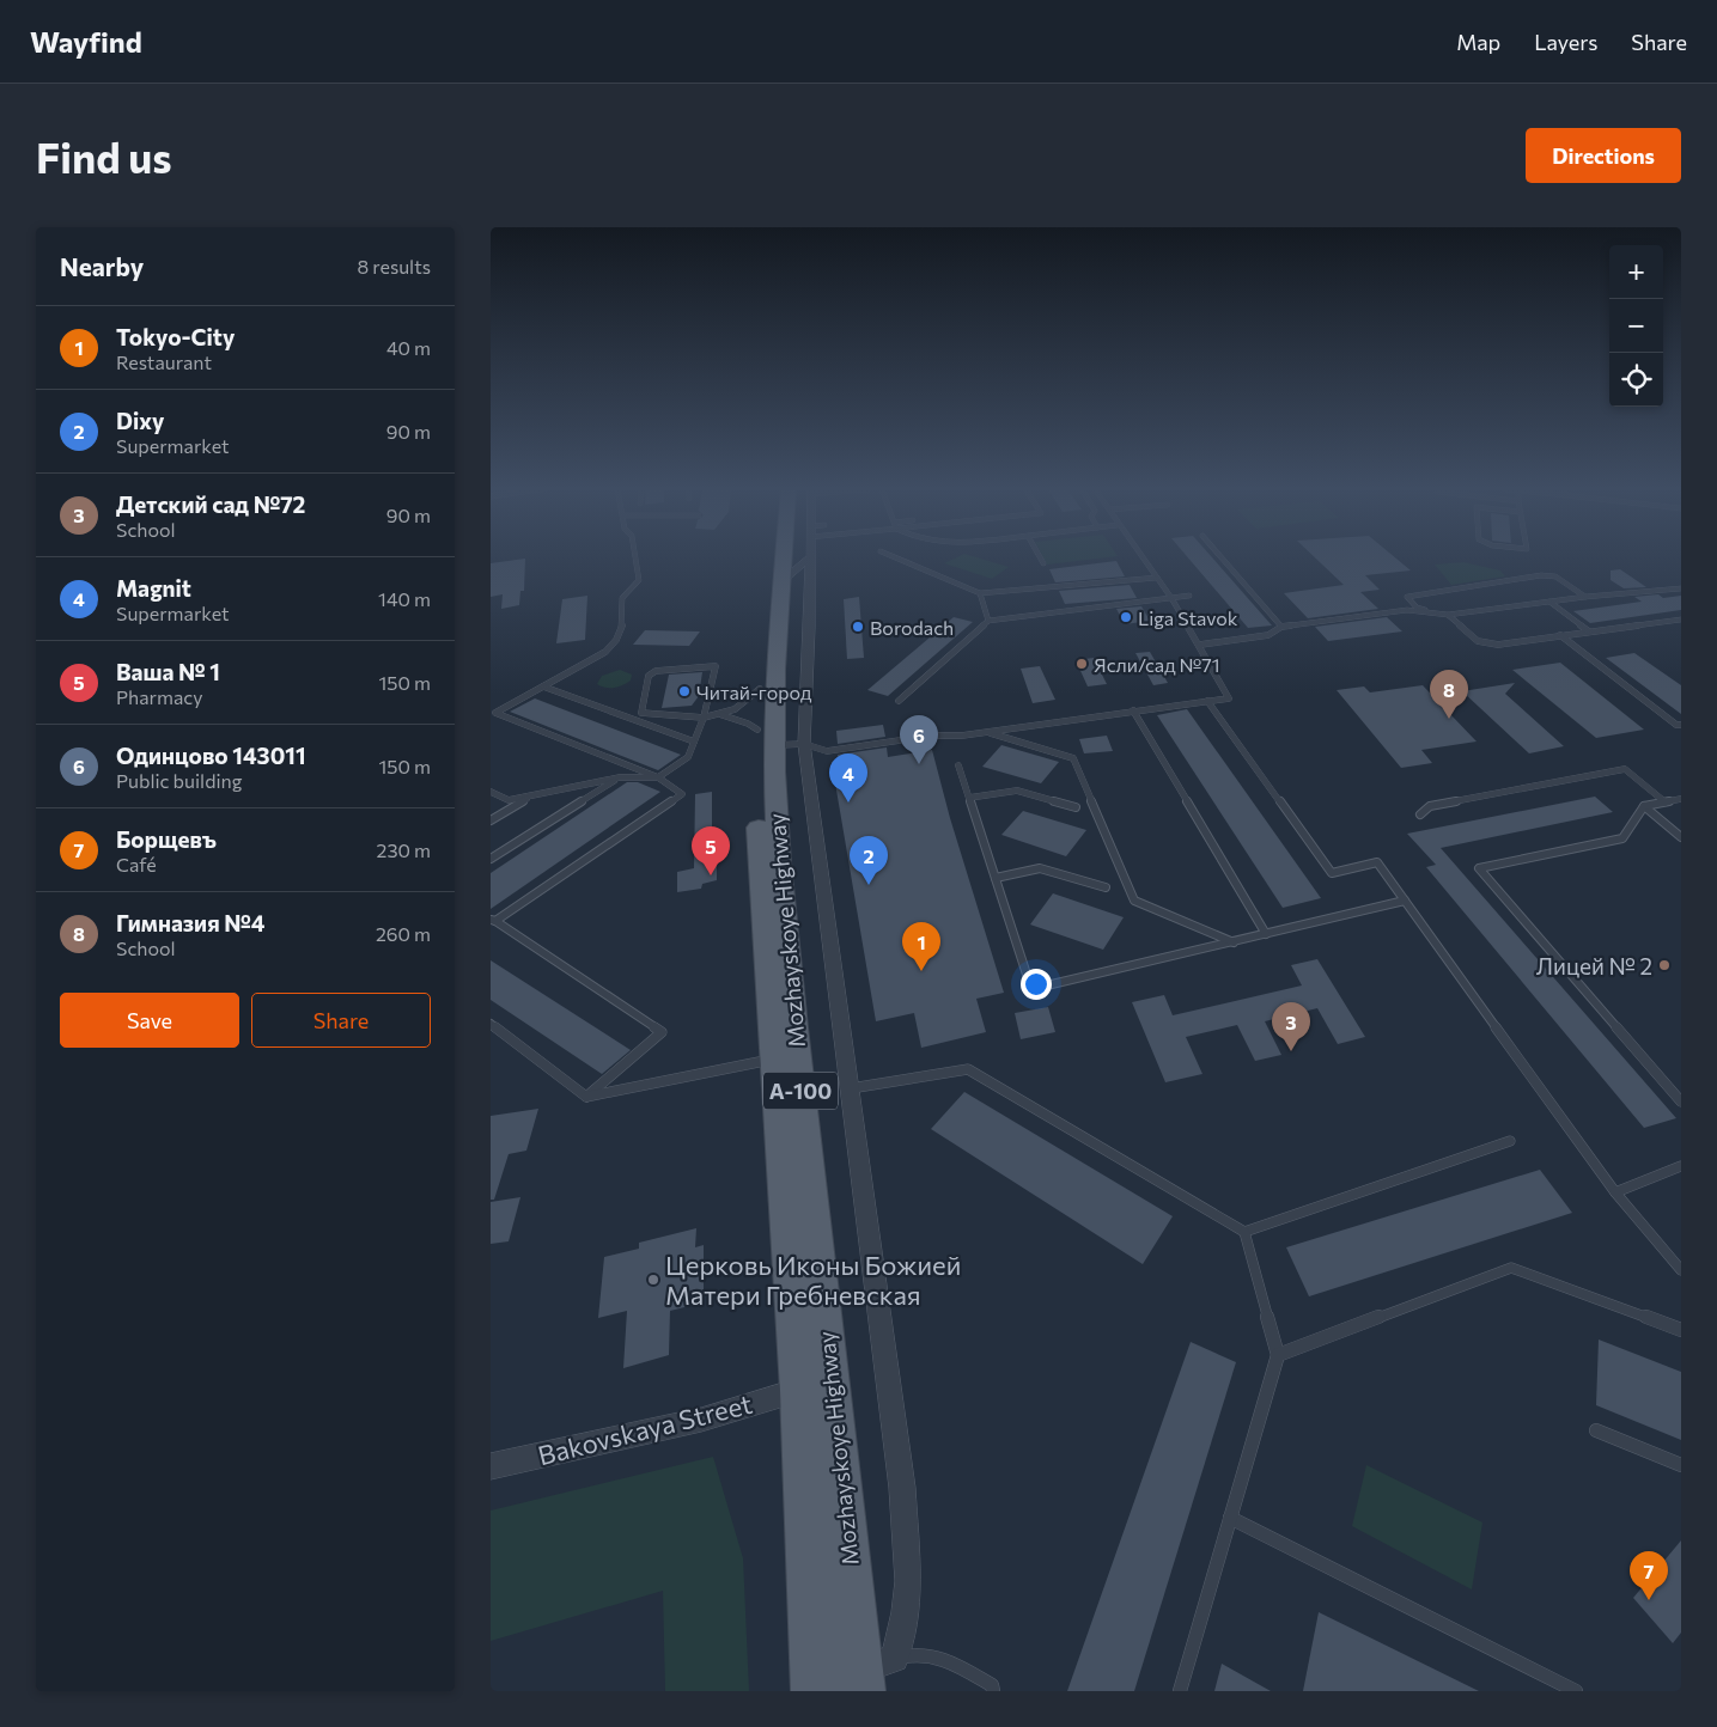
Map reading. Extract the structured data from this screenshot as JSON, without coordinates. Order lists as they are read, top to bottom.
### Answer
{
  "streets": {
    "main road": ["Mozhayskoye Highway", "А-100"],
    "street": ["Bakovskaya Street"]
  },
  "crossings": [
    ["Mozhayskoye Highway", "Bakovskaya Street"]
  ],
  "places": [
    "Liga Stavok",
    "Borodach",
    "Ясли/сад №71",
    "Читай-город",
    "Лицей № 2",
    "Церковь Иконы Божией Матери Гребневская"
  ],
  "page": {
    "header": "Wayfind",
    "nav": ["Map", "Layers", "Share"],
    "buttons": [
      "Directions",
      ["Save", "Share"]
    ],
    "title": "Find us",
    "heading": ["Nearby", "8 results"],
    "map_buttons": ["+", "−"],
    "list": [
      {
        "mark": "1",
        "name": "Tokyo-City",
        "note": "Restaurant",
        "value": "40 m"
      },
      {
        "mark": "2",
        "name": "Dixy",
        "note": "Supermarket",
        "value": "90 m"
      },
      {
        "mark": "3",
        "name": "Детский сад №72",
        "note": "School",
        "value": "90 m"
      },
      {
        "mark": "4",
        "name": "Magnit",
        "note": "Supermarket",
        "value": "140 m"
      },
      {
        "mark": "5",
        "name": "Ваша № 1",
        "note": "Pharmacy",
        "value": "150 m"
      },
      {
        "mark": "6",
        "name": "Одинцово 143011",
        "note": "Public building",
        "value": "150 m"
      },
      {
        "mark": "7",
        "name": "Борщевъ",
        "note": "Café",
        "value": "230 m"
      },
      {
        "mark": "8",
        "name": "Гимназия №4",
        "note": "School",
        "value": "260 m"
      }
    ],
    "pins": [
      "8",
      "6",
      "4",
      "5",
      "2",
      "1",
      "3",
      "7"
    ]
  }
}
